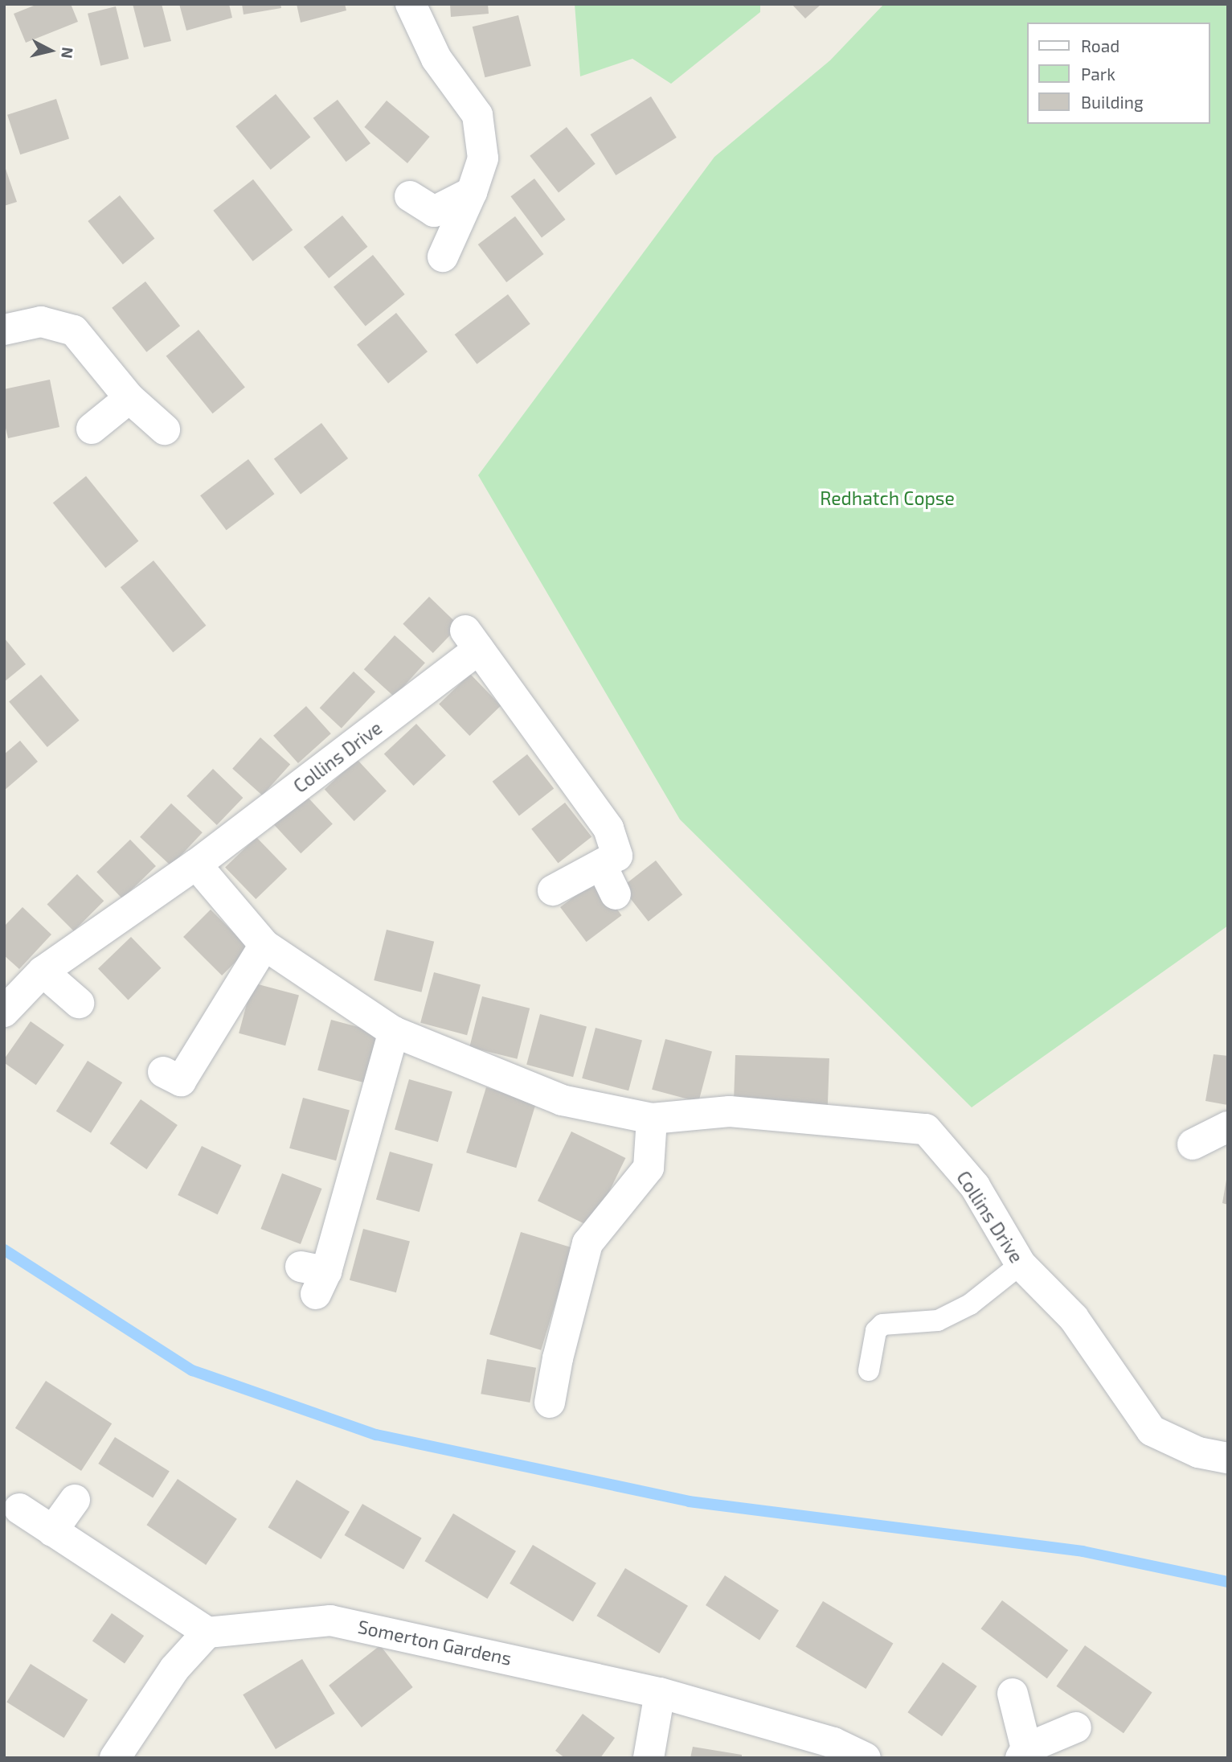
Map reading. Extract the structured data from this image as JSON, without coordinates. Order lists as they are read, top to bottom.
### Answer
{
  "streets": {
    "street": ["Collins Drive", "Somerton Gardens"]
  },
  "parks": ["Redhatch Copse"],
  "legend": ["Road", "Park", "Building"],
  "north": "right"
}
